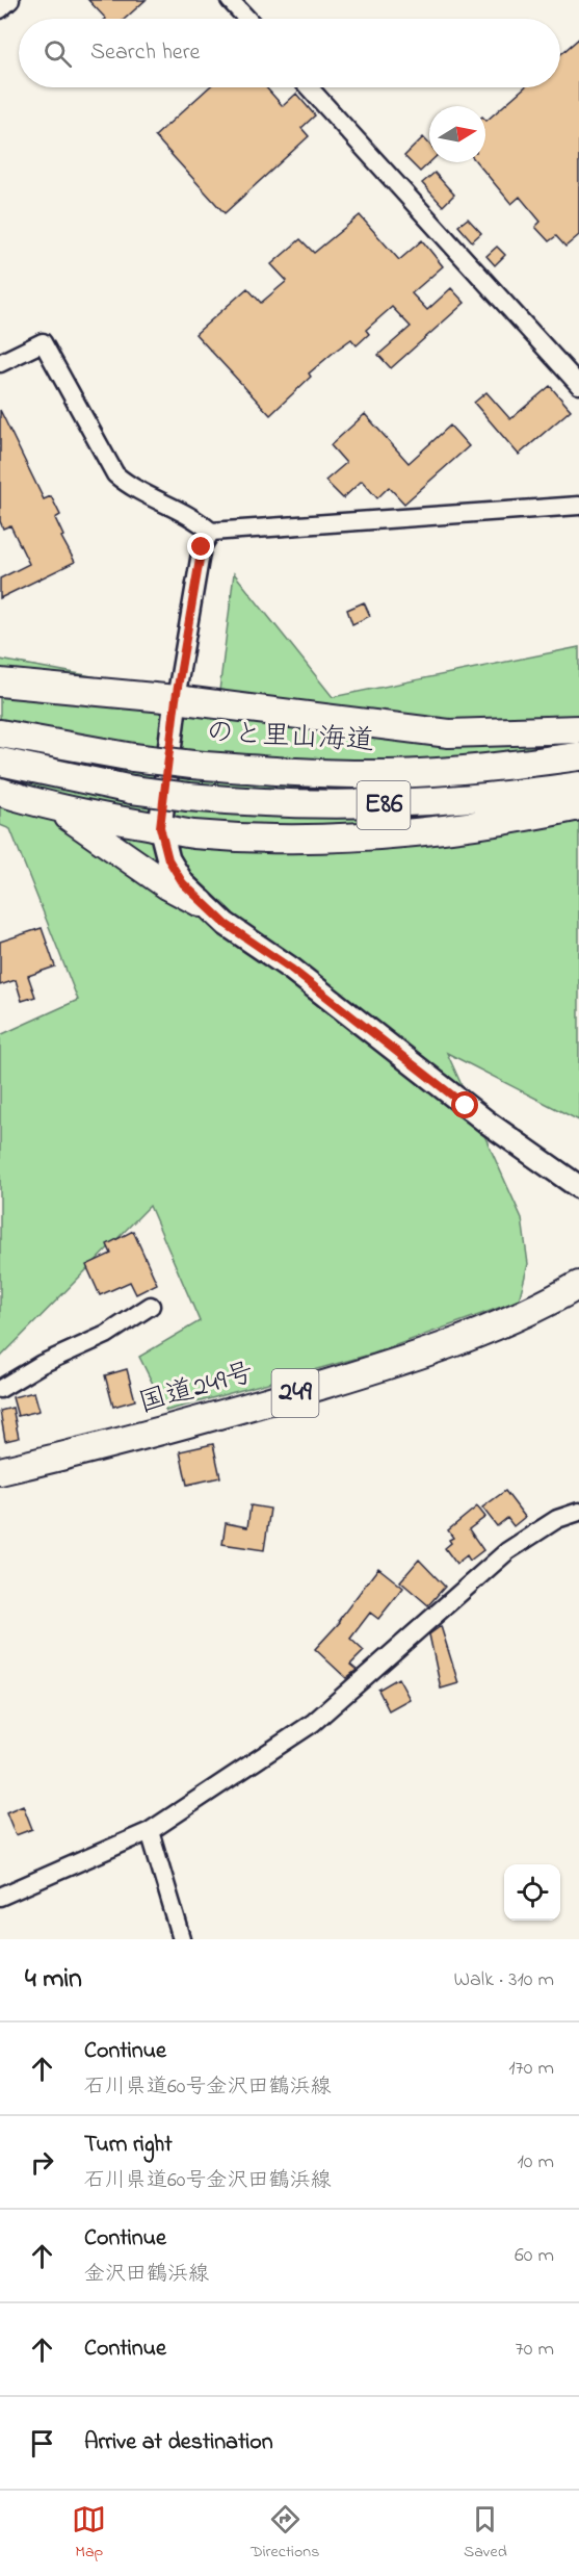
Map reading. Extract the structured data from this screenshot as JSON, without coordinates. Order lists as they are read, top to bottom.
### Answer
{
  "streets": {
    "highway": [
      "のと里山海道",
      "E86",
      "国道249号",
      "249"
    ]
  },
  "north": "right",
  "page": {
    "search": "Search here",
    "heading": ["4 min", "Walk · 310 m"],
    "list": [
      ["Continue", "石川県道60号金沢田鶴浜線", "170 m"],
      ["Turn right", "石川県道60号金沢田鶴浜線", "10 m"],
      ["Continue", "金沢田鶴浜線", "60 m"],
      ["Continue", "70 m"],
      "Arrive at destination"
    ],
    "nav": ["Map", "Directions", "Saved"]
  }
}
